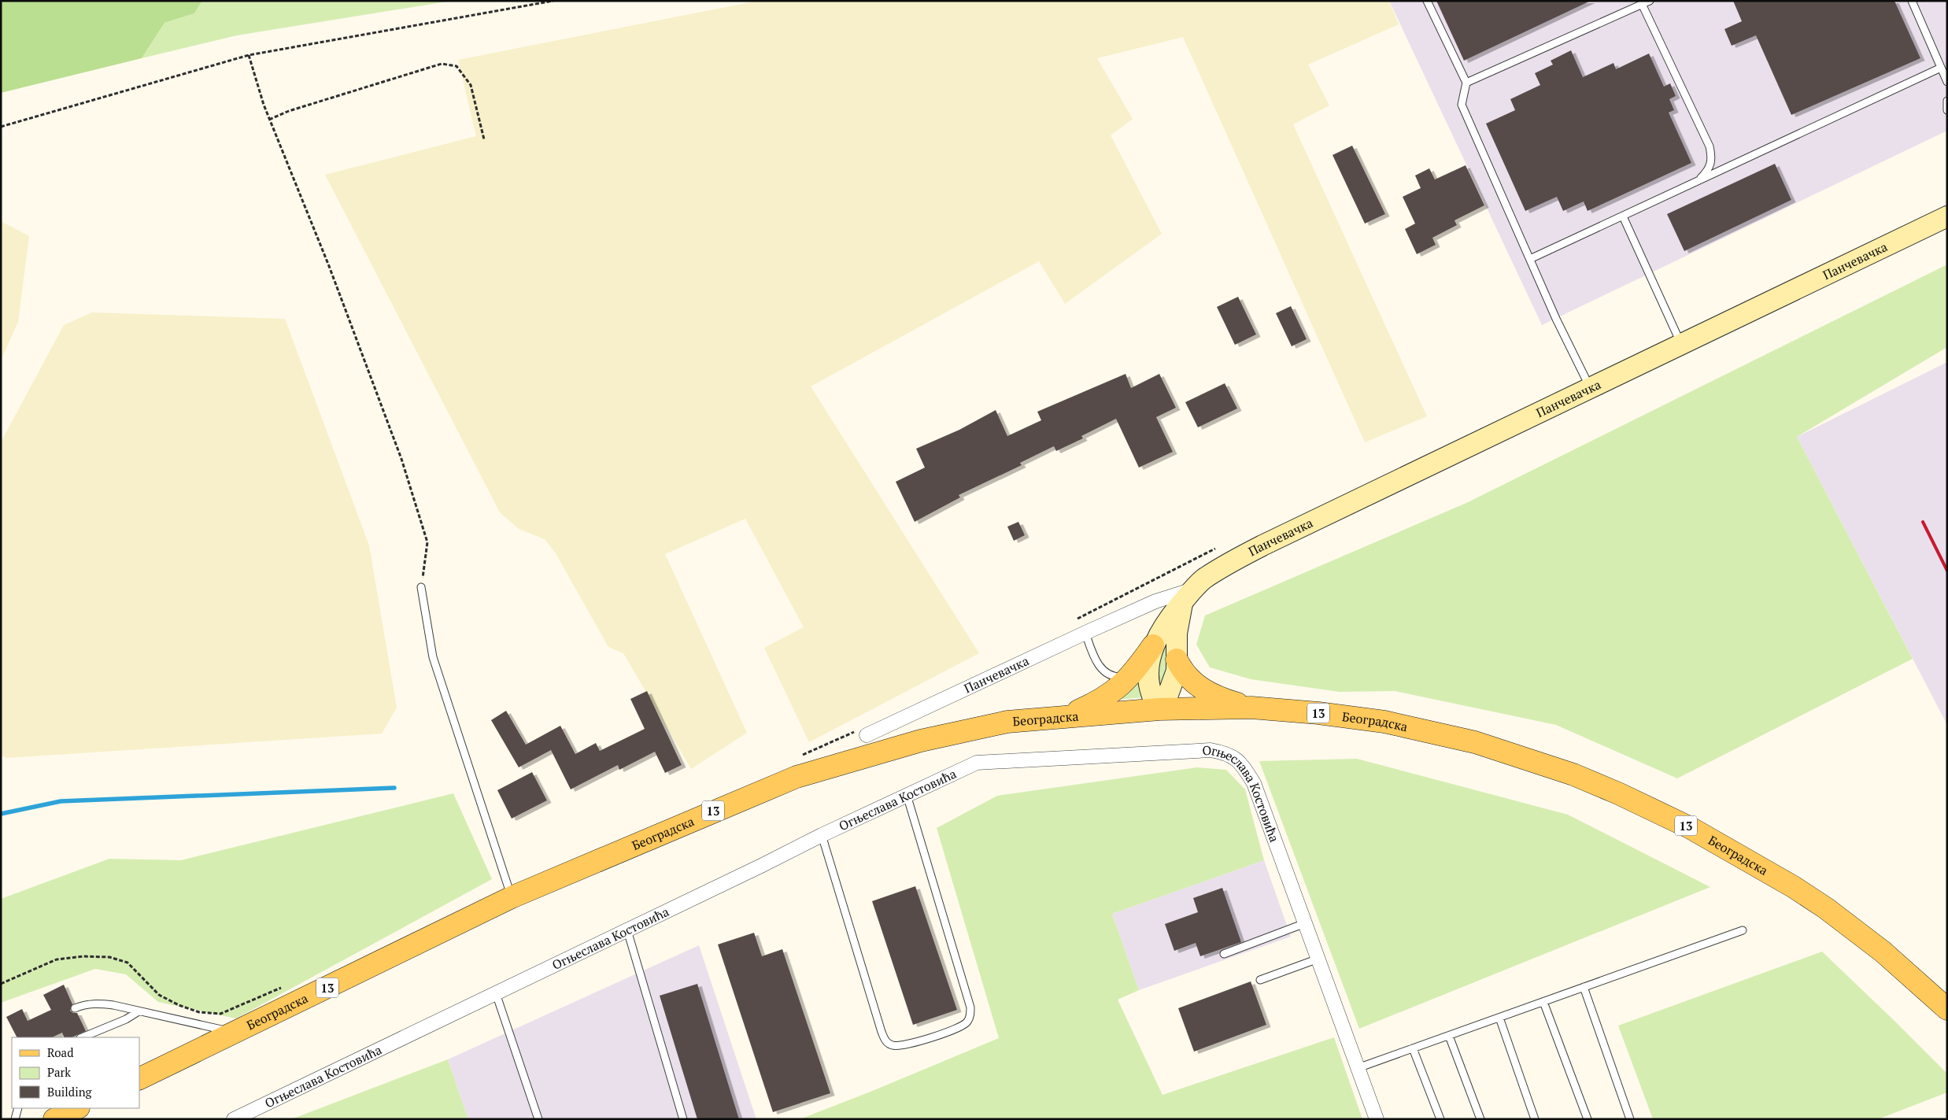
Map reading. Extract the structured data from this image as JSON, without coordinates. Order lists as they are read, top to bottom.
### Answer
{
  "streets": {
    "main road": ["13", "Београдска"],
    "street": ["Панчевачка", "Огњеслава Костовића"]
  },
  "legend": ["Road", "Park", "Building"]
}
